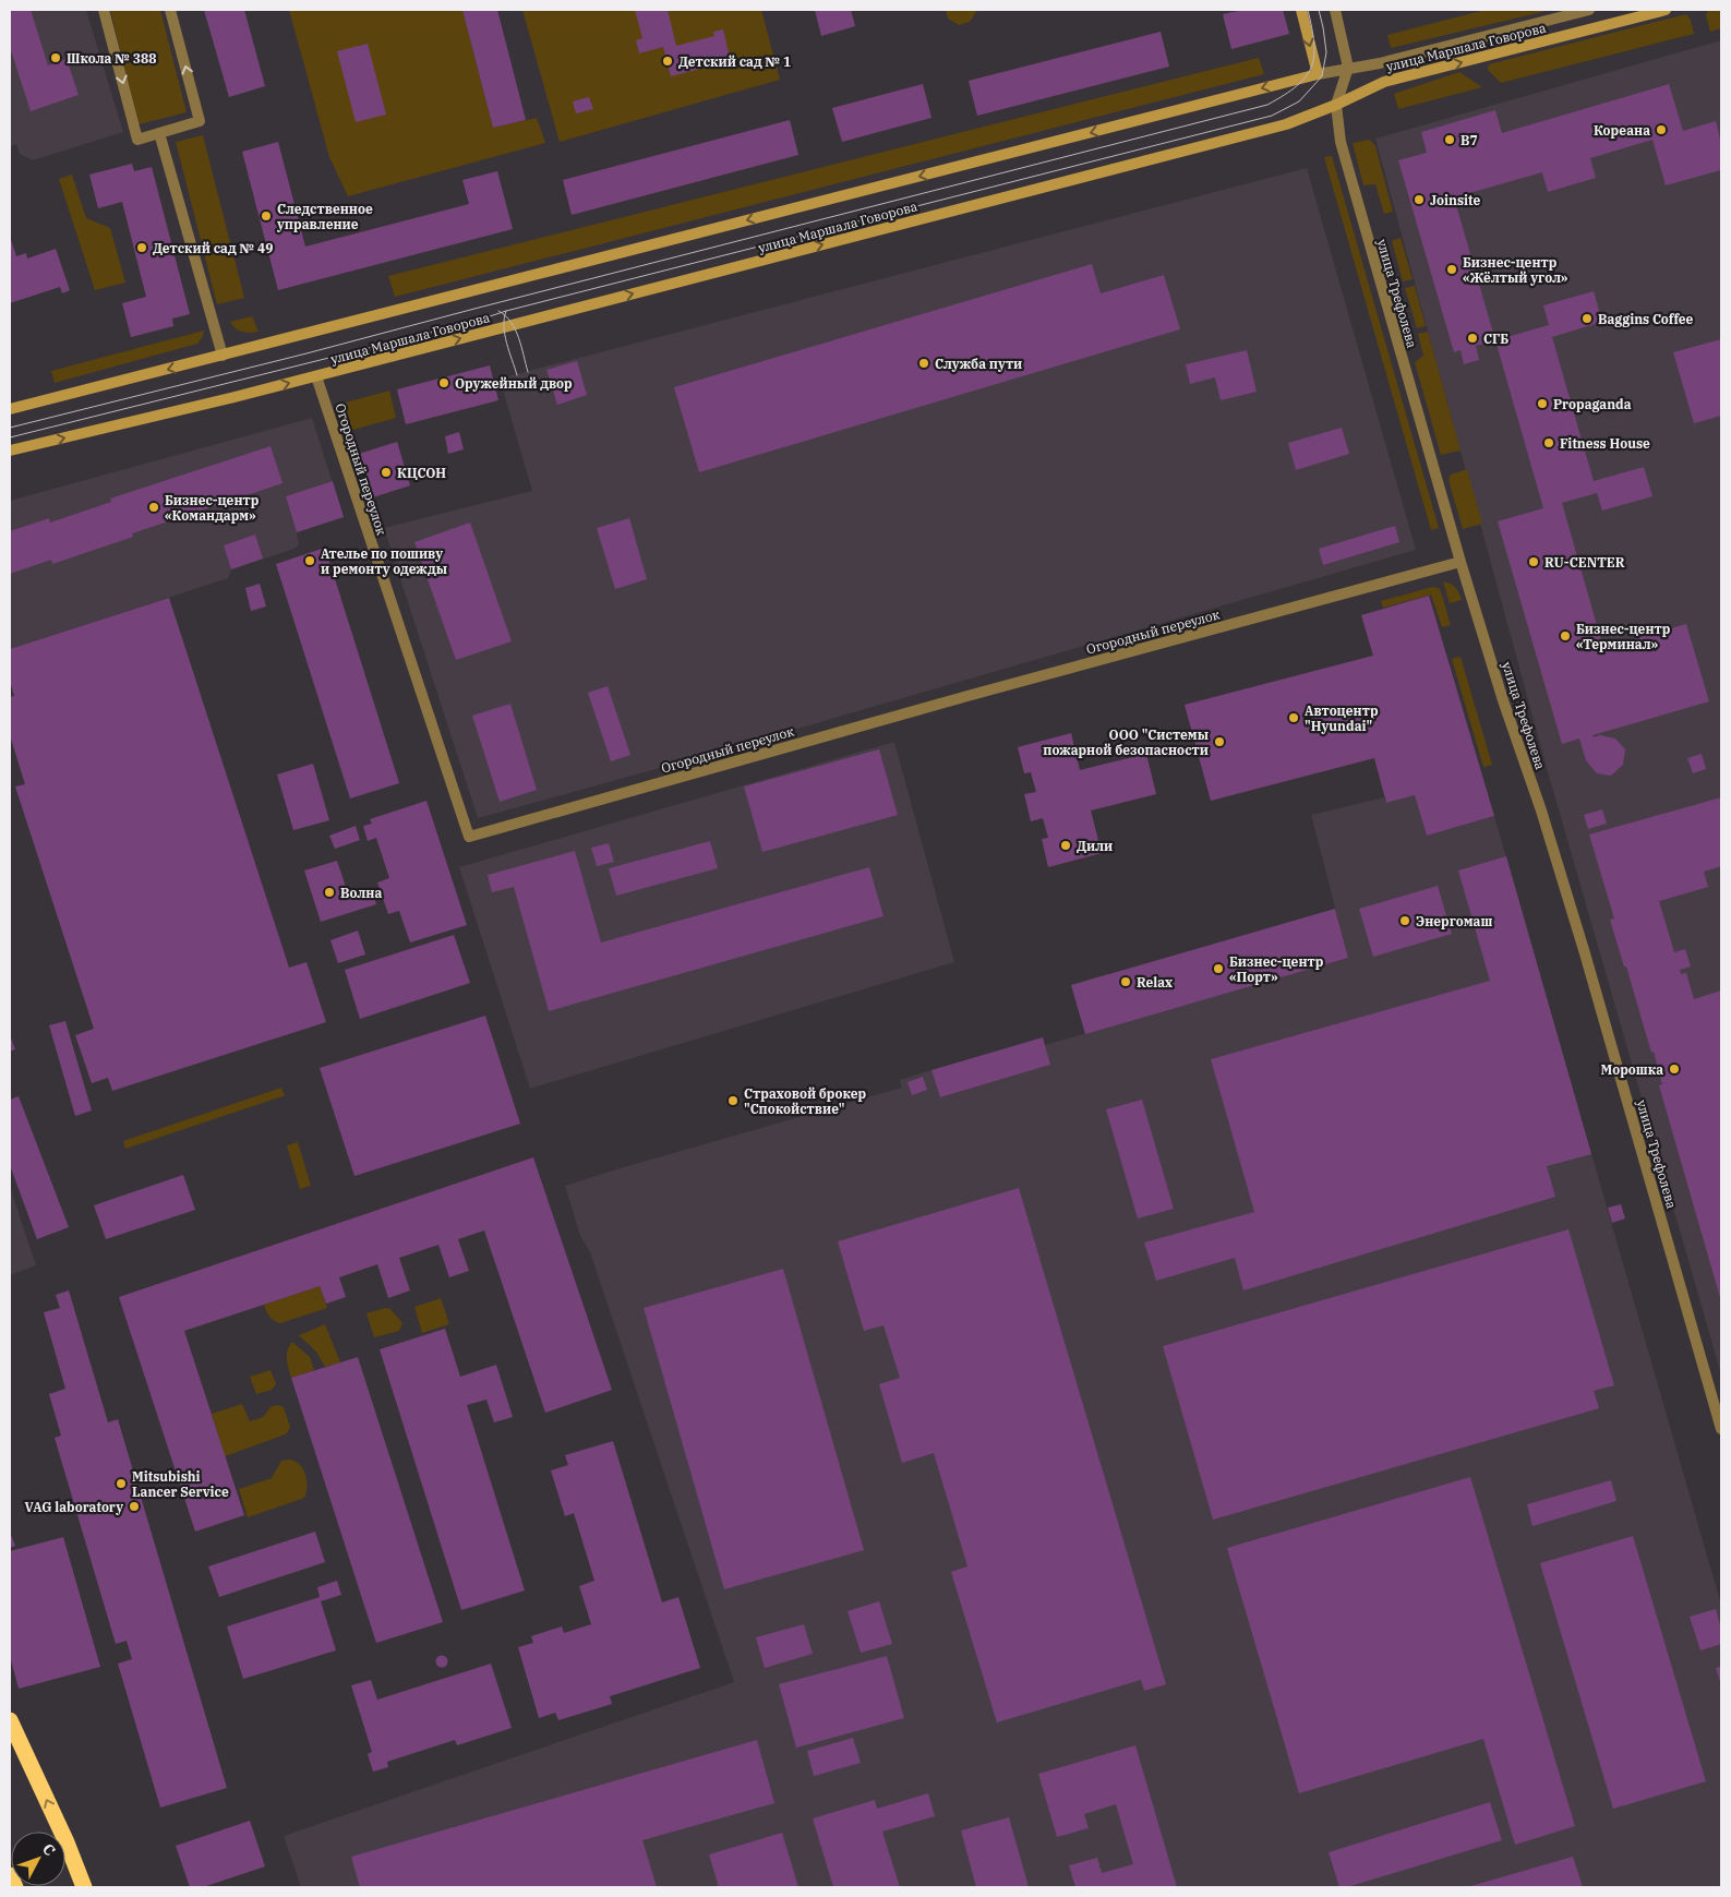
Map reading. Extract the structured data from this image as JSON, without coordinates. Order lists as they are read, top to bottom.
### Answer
{
  "streets": {
    "main road": ["улица Маршала Говорова"],
    "street": ["улица Трефолева", "Огородный переулок"]
  },
  "crossings": [
    ["улица Маршала Говорова", "улица Трефолева"],
    ["улица Маршала Говорова", "Огородный переулок"],
    ["улица Трефолева", "Огородный переулок"]
  ],
  "places": [
    "Школа № 388",
    "Детский сад № 1",
    "Кореана",
    "В7",
    "Joinsite",
    "Следственное управление",
    "Детский сад № 49",
    "Бизнес-центр «Жёлтый угол»",
    "Baggins Coffee",
    "СГБ",
    "Служба пути",
    "Оружейный двор",
    "Propaganda",
    "Fitness House",
    "КЦСОН",
    "Бизнес-центр «Командарм»",
    "Ателье по пошиву и ремонту одежды",
    "RU-CENTER",
    "Бизнес-центр «Терминал»",
    "Автоцентр \"Hyundai\"",
    "ООО \"Системы пожарной безопасности",
    "Дили",
    "Волна",
    "Энергомаш",
    "Бизнес-центр «Порт»",
    "Relax",
    "Морошка",
    "Страховой брокер \"Спокойствие\"",
    "Mitsubishi Lancer Service",
    "VAG laboratory"
  ],
  "north": "top right"
}
